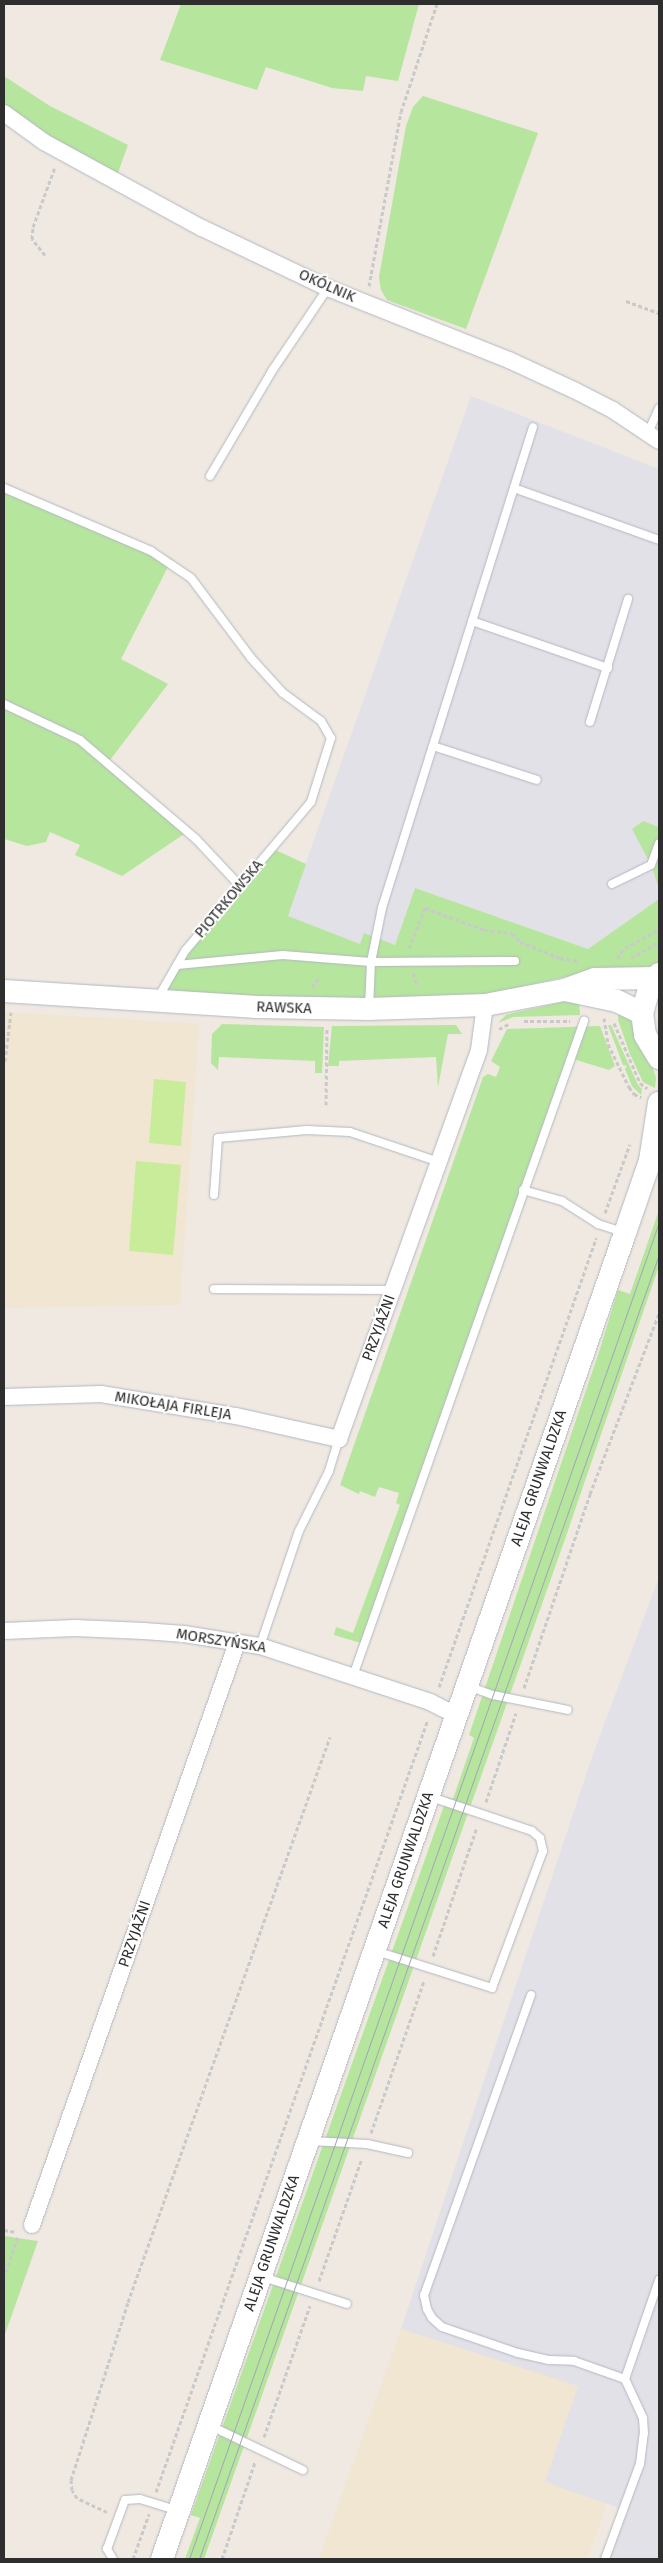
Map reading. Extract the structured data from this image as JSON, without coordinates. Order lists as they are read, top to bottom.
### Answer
{
  "streets": {
    "main road": ["RAWSKA", "ALEJA GRUNWALDZKA"],
    "street": [
      "OKÓLNIK",
      "PRZYJAŹNI",
      "MIKOŁAJA FIRLEJA",
      "MORSZYŃSKA"
    ],
    "lane": ["PIOTRKOWSKA"]
  },
  "crossings": [
    ["PIOTRKOWSKA", "RAWSKA"],
    ["RAWSKA", "PRZYJAŹNI"],
    ["PRZYJAŹNI", "MIKOŁAJA FIRLEJA"],
    ["PRZYJAŹNI", "MORSZYŃSKA"],
    ["ALEJA GRUNWALDZKA", "MORSZYŃSKA"]
  ]
}
